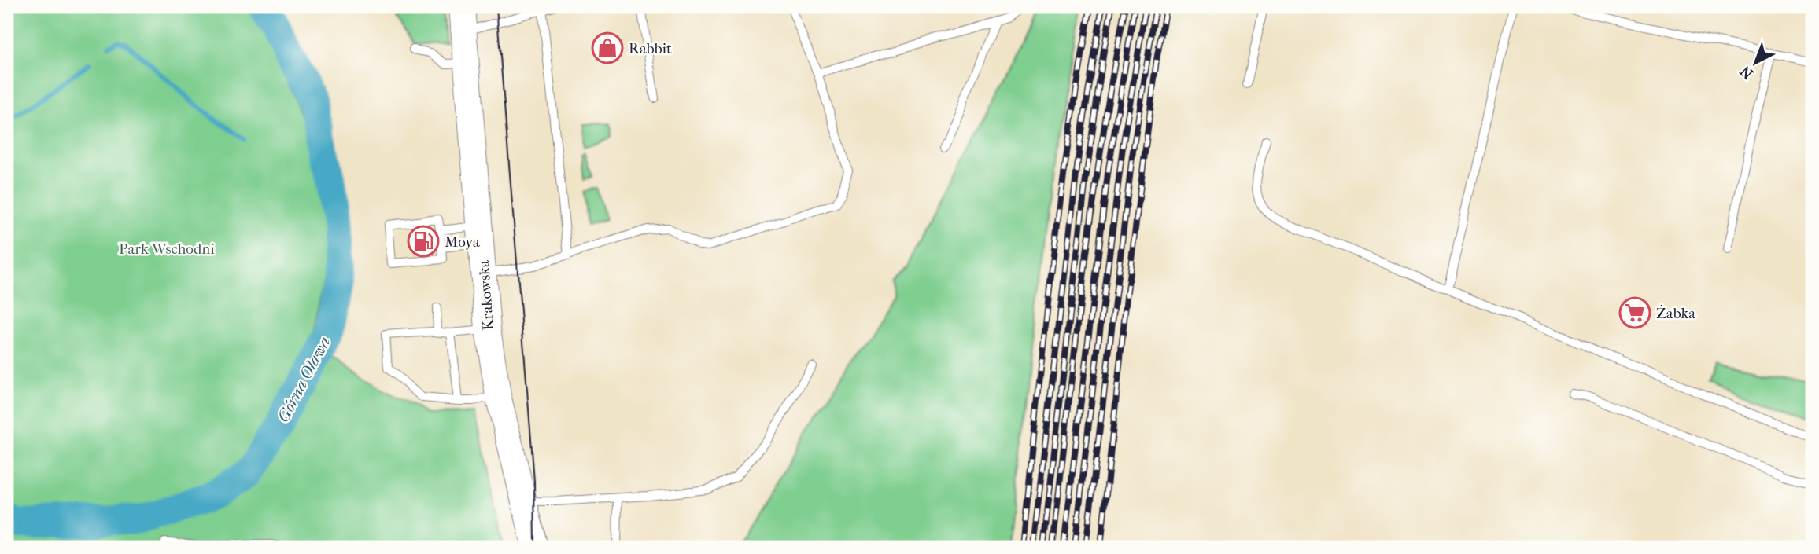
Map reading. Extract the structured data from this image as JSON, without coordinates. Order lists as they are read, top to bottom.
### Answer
{
  "streets": {
    "main road": ["Krakowska"]
  },
  "water": ["Górna Oława"],
  "parks": ["Park Wschodni"],
  "places": {
    "shop": ["Rabbit"],
    "fuel station": ["Moya"],
    "supermarket": ["Żabka"]
  },
  "north": "bottom left"
}
